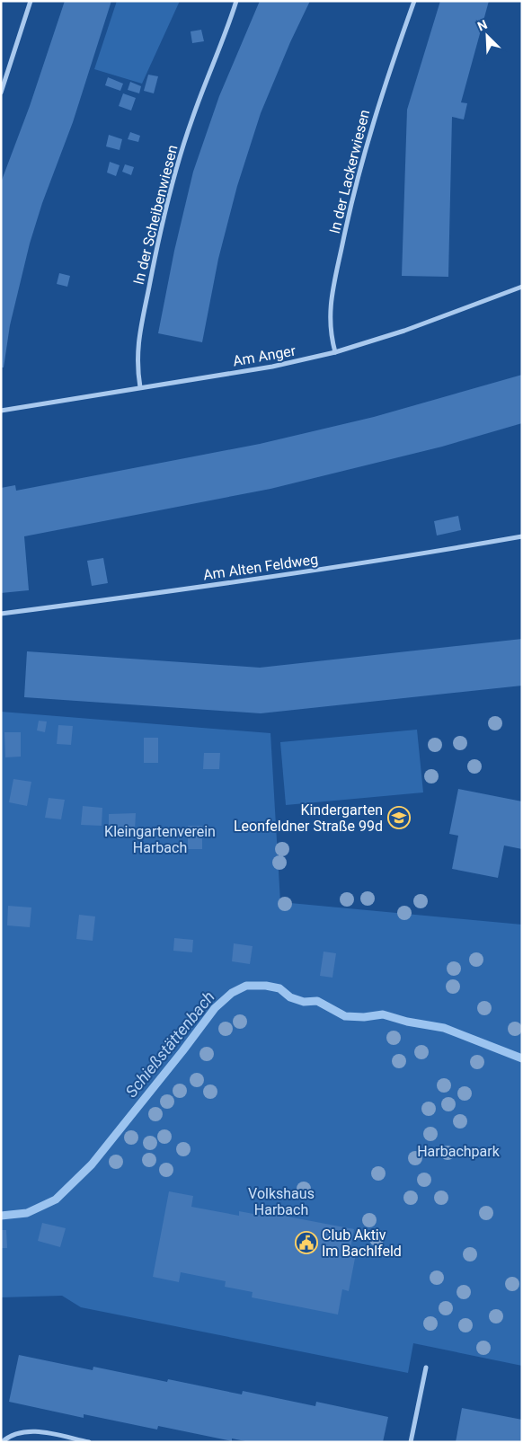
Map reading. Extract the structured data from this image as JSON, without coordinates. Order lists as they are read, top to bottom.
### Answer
{
  "streets": {
    "street": [
      "In der Lackerwiesen",
      "In der Scheibenwiesen",
      "Am Anger",
      "Am Alten Feldweg"
    ]
  },
  "crossings": [
    ["In der Lackerwiesen", "Am Anger"],
    ["In der Scheibenwiesen", "Am Anger"]
  ],
  "water": ["Schießstättenbach"],
  "parks": ["Kleingartenverein Harbach", "Harbachpark", "Volkshaus Harbach"],
  "places": {
    "school or university": ["Kindergarten Leonfeldner Straße 99d"],
    "public building": ["Club Aktiv Im Bachlfeld"]
  },
  "north": "top left"
}
